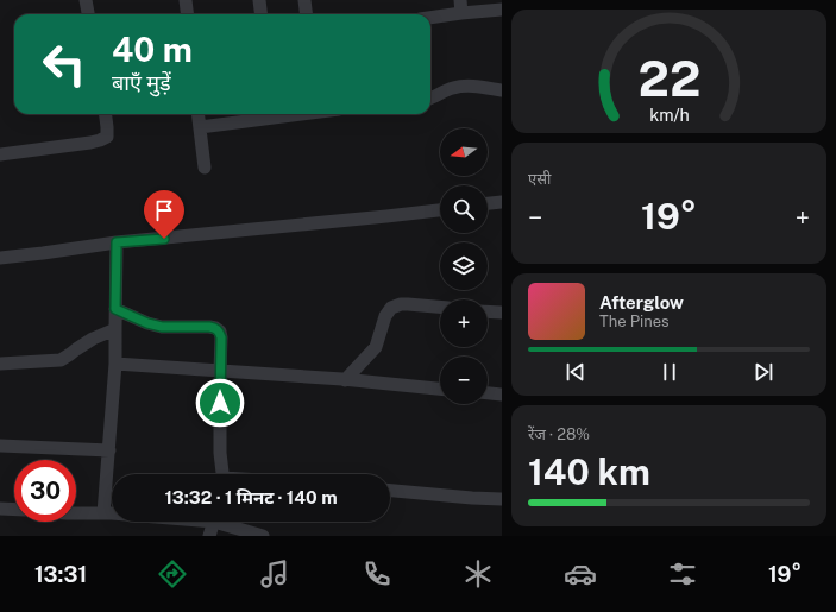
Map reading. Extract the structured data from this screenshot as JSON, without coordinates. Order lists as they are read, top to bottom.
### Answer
{
  "north": "left",
  "page": {
    "turn": ["40 m", "बाएँ मुड़ें"],
    "map_buttons": ["+", "−"],
    "tile": [
      "एसी",
      ["रेंज · 28%", "140 km"]
    ],
    "heat": ["−", "19°", "+"],
    "song": ["Afterglow", "The Pines"],
    "limit": "30",
    "trip": "13:32 · 1 मिनट · 140 m",
    "tabs": ["13:31", "19°"],
    "gauge": ["22", "km/h"]
  }
}
